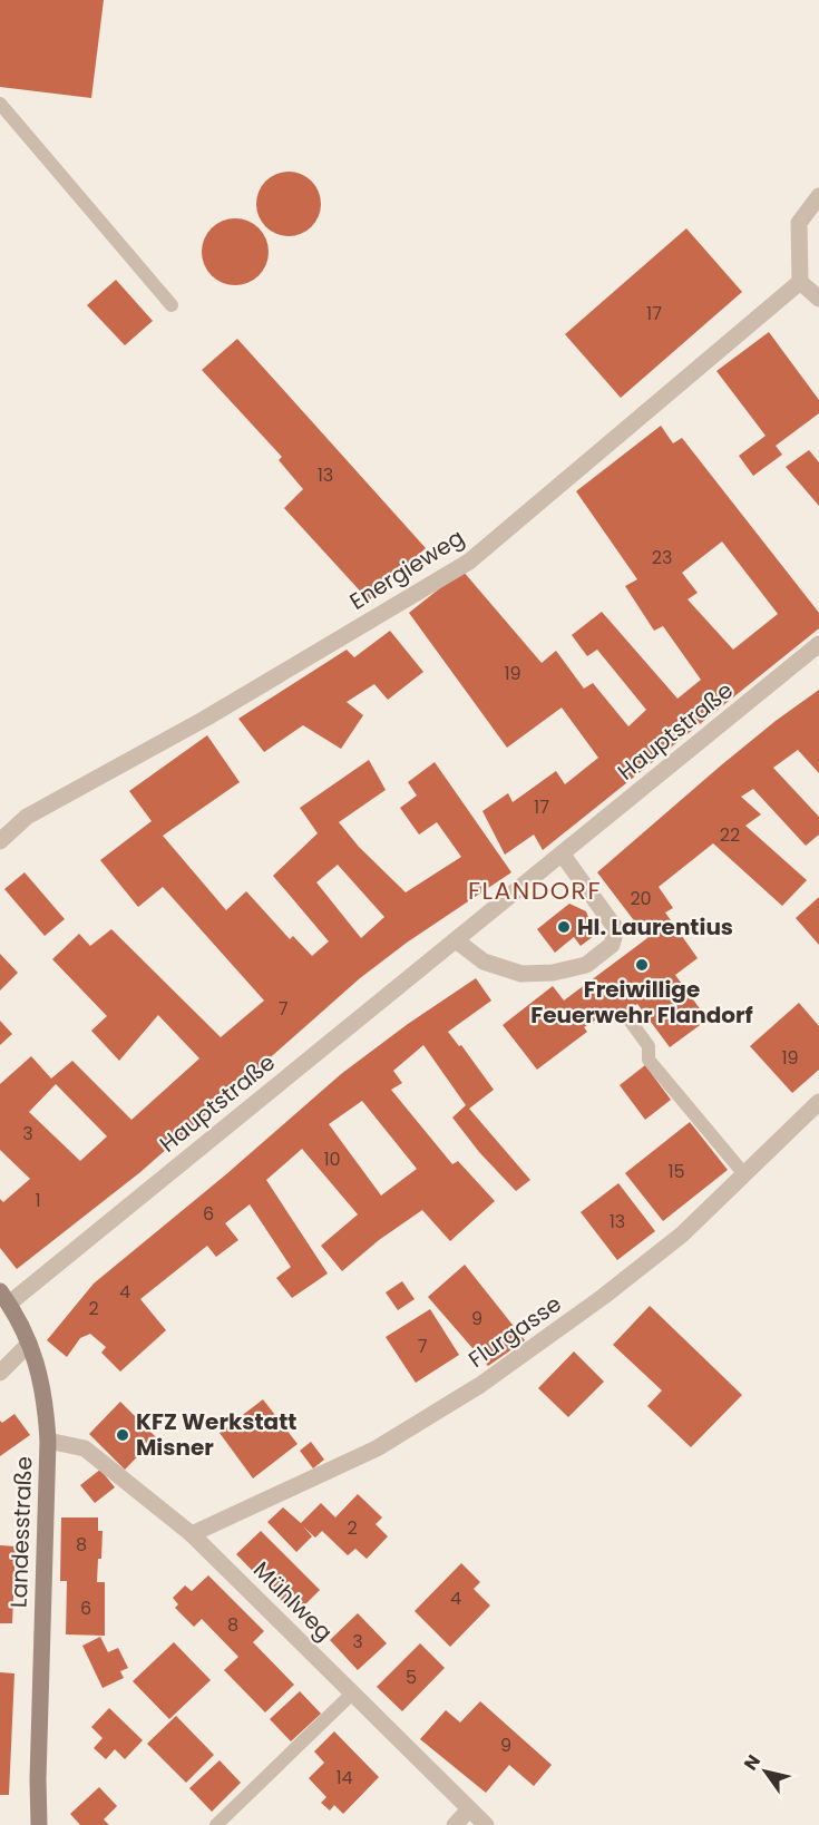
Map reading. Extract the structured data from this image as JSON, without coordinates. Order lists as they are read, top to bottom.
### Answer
{
  "streets": {
    "main road": ["Landesstraße"],
    "street": [
      "Energieweg",
      "Hauptstraße",
      "Flurgasse",
      "Mühlweg"
    ]
  },
  "crossings": [
    ["Hauptstraße", "Landesstraße"],
    ["Flurgasse", "Mühlweg"],
    ["Landesstraße", "Mühlweg"]
  ],
  "districts": ["FLANDORF"],
  "places": ["Hl. Laurentius", "Freiwillige Feuerwehr Flandorf", "KFZ Werkstatt Misner"],
  "house_numbers": [
    "17",
    "13",
    "23",
    "19",
    "17",
    "22",
    "20",
    "7",
    "19",
    "3",
    "10",
    "15",
    "1",
    "6",
    "13",
    "4",
    "2",
    "9",
    "7",
    "2",
    "8",
    "4",
    "6",
    "8",
    "3",
    "5",
    "9",
    "14"
  ],
  "north": "top left"
}
